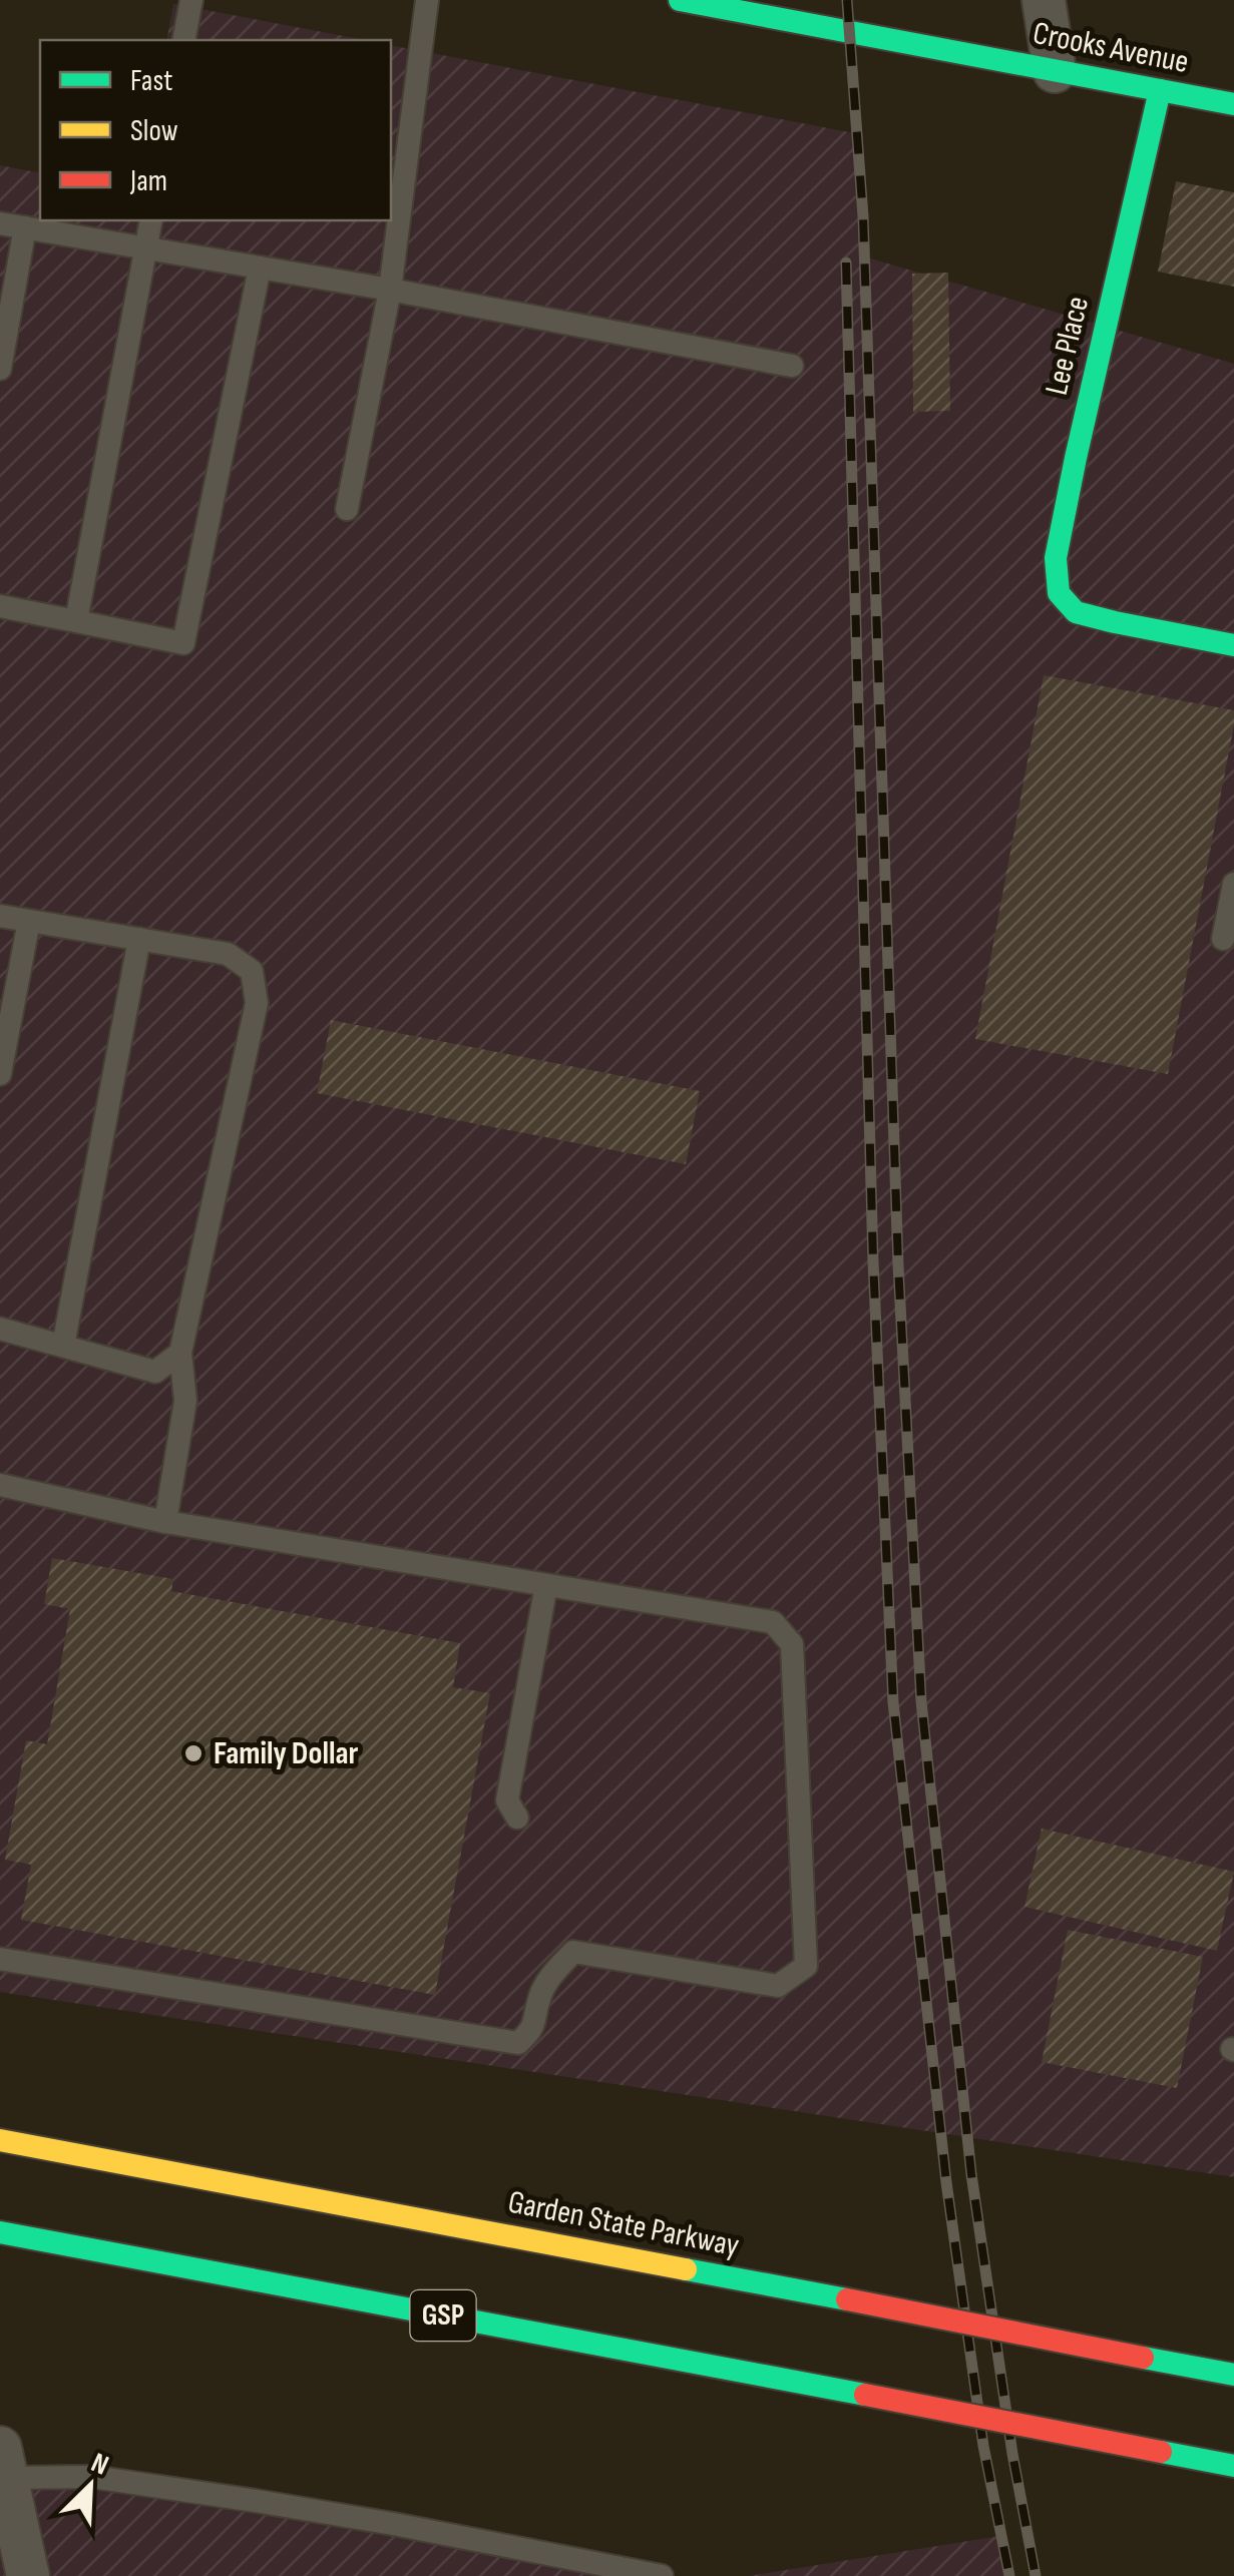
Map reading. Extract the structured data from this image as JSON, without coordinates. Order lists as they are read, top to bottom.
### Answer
{
  "streets": {
    "main road": [
      "Crooks Avenue",
      "Lee Place",
      "Garden State Parkway",
      "GSP"
    ]
  },
  "crossings": [
    ["Crooks Avenue", "Lee Place"]
  ],
  "places": ["Family Dollar"],
  "legend": ["Fast", "Slow", "Jam"],
  "north": "top right"
}
